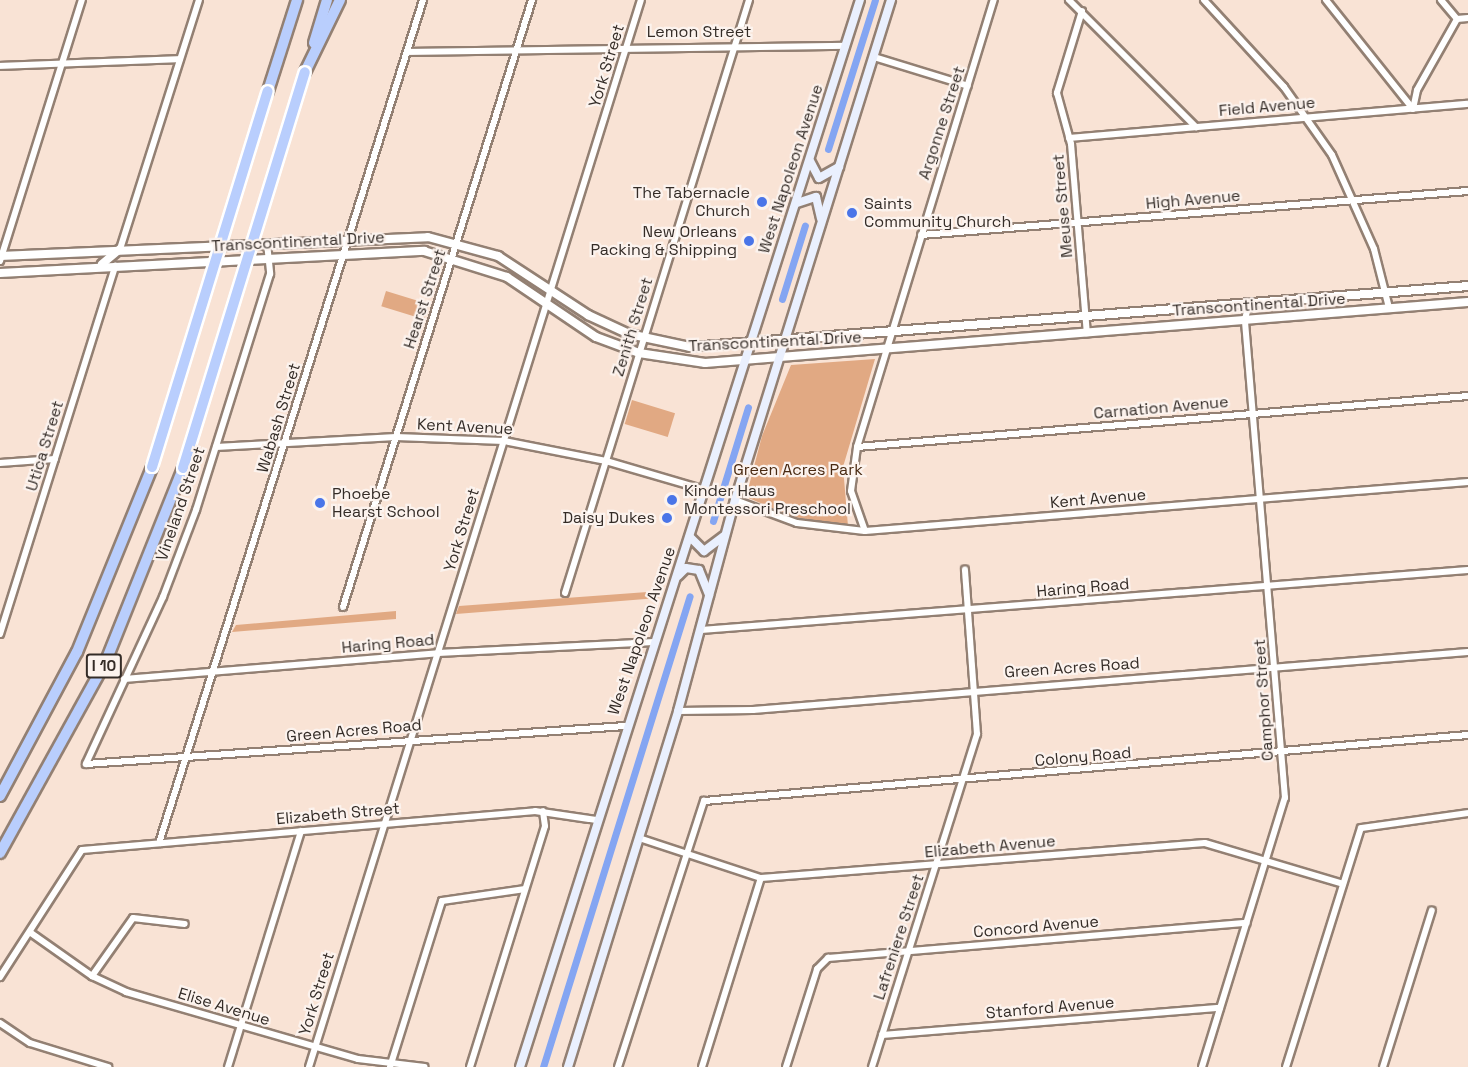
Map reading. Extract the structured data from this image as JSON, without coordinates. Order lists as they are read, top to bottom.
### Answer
{
  "streets": {
    "highway": ["I 10"],
    "main road": ["West Napoleon Avenue"],
    "street": [
      "Lemon Street",
      "York Street",
      "Field Avenue",
      "Argonne Street",
      "High Avenue",
      "Meuse Street",
      "Transcontinental Drive",
      "Hearst Street",
      "Zenith Street",
      "Carnation Avenue",
      "Wabash Street",
      "Kent Avenue",
      "Utica Street",
      "Vineland Street",
      "Haring Road",
      "Green Acres Road",
      "Camphor Street",
      "Colony Road",
      "Elizabeth Street",
      "Elizabeth Avenue",
      "Concord Avenue",
      "Lafreniere Street",
      "Elise Avenue",
      "Stanford Avenue"
    ]
  },
  "crossings": [
    ["Lemon Street", "York Street"],
    ["Lemon Street", "West Napoleon Avenue"],
    ["Lemon Street", "Hearst Street"],
    ["Lemon Street", "Zenith Street"],
    ["Lemon Street", "Wabash Street"],
    ["York Street", "Transcontinental Drive"],
    ["York Street", "Kent Avenue"],
    ["York Street", "Haring Road"],
    ["York Street", "Green Acres Road"],
    ["York Street", "Elizabeth Street"],
    ["York Street", "Elise Avenue"],
    ["Field Avenue", "Meuse Street"],
    ["Argonne Street", "High Avenue"],
    ["Argonne Street", "Transcontinental Drive"],
    ["Argonne Street", "Carnation Avenue"],
    ["Argonne Street", "Kent Avenue"],
    ["West Napoleon Avenue", "Transcontinental Drive"],
    ["West Napoleon Avenue", "Kent Avenue"],
    ["West Napoleon Avenue", "Haring Road"],
    ["West Napoleon Avenue", "Green Acres Road"],
    ["West Napoleon Avenue", "Elizabeth Street"],
    ["High Avenue", "Meuse Street"],
    ["Meuse Street", "Transcontinental Drive"],
    ["Transcontinental Drive", "Hearst Street"],
    ["Transcontinental Drive", "Zenith Street"],
    ["Transcontinental Drive", "Wabash Street"],
    ["Transcontinental Drive", "Utica Street"],
    ["Transcontinental Drive", "Vineland Street"],
    ["Transcontinental Drive", "Camphor Street"],
    ["Hearst Street", "Kent Avenue"],
    ["Zenith Street", "Kent Avenue"],
    ["Carnation Avenue", "Camphor Street"],
    ["Wabash Street", "Kent Avenue"],
    ["Wabash Street", "Haring Road"],
    ["Wabash Street", "Green Acres Road"],
    ["Wabash Street", "Elizabeth Street"],
    ["Kent Avenue", "Vineland Street"],
    ["Kent Avenue", "Camphor Street"],
    ["Vineland Street", "Haring Road"],
    ["Vineland Street", "Green Acres Road"],
    ["Haring Road", "Camphor Street"],
    ["Haring Road", "Lafreniere Street"],
    ["Green Acres Road", "Camphor Street"],
    ["Green Acres Road", "Lafreniere Street"],
    ["Camphor Street", "Colony Road"],
    ["Camphor Street", "Elizabeth Avenue"],
    ["Camphor Street", "Concord Avenue"],
    ["Camphor Street", "Stanford Avenue"],
    ["Colony Road", "Elizabeth Avenue"],
    ["Colony Road", "Lafreniere Street"],
    ["Elizabeth Street", "Elise Avenue"],
    ["Elizabeth Avenue", "Lafreniere Street"],
    ["Concord Avenue", "Lafreniere Street"],
    ["Lafreniere Street", "Stanford Avenue"]
  ],
  "parks": ["Green Acres Park"],
  "places": [
    "The Tabernacle Church",
    "Saints Community Church",
    "New Orleans Packing & Shipping",
    "Kinder Haus Montessori Preschool",
    "Phoebe Hearst School",
    "Daisy Dukes"
  ]
}
